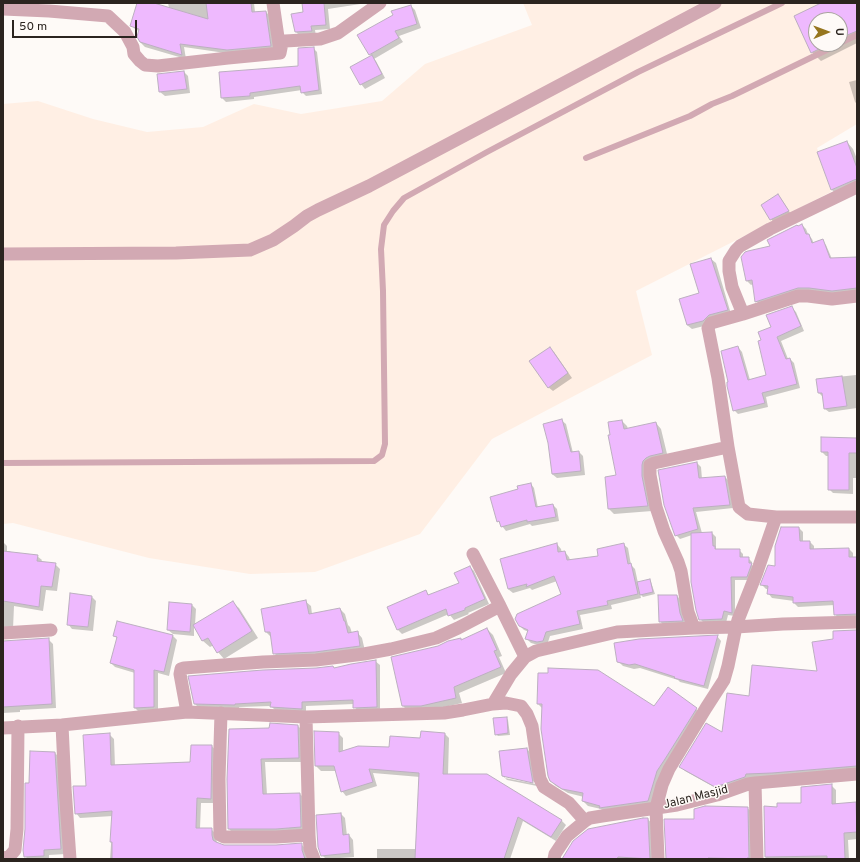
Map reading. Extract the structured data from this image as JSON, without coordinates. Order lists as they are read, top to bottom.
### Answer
{
  "streets": {
    "street": ["Jalan Masjid"]
  },
  "scale_bar": "50 m",
  "north": "right"
}
